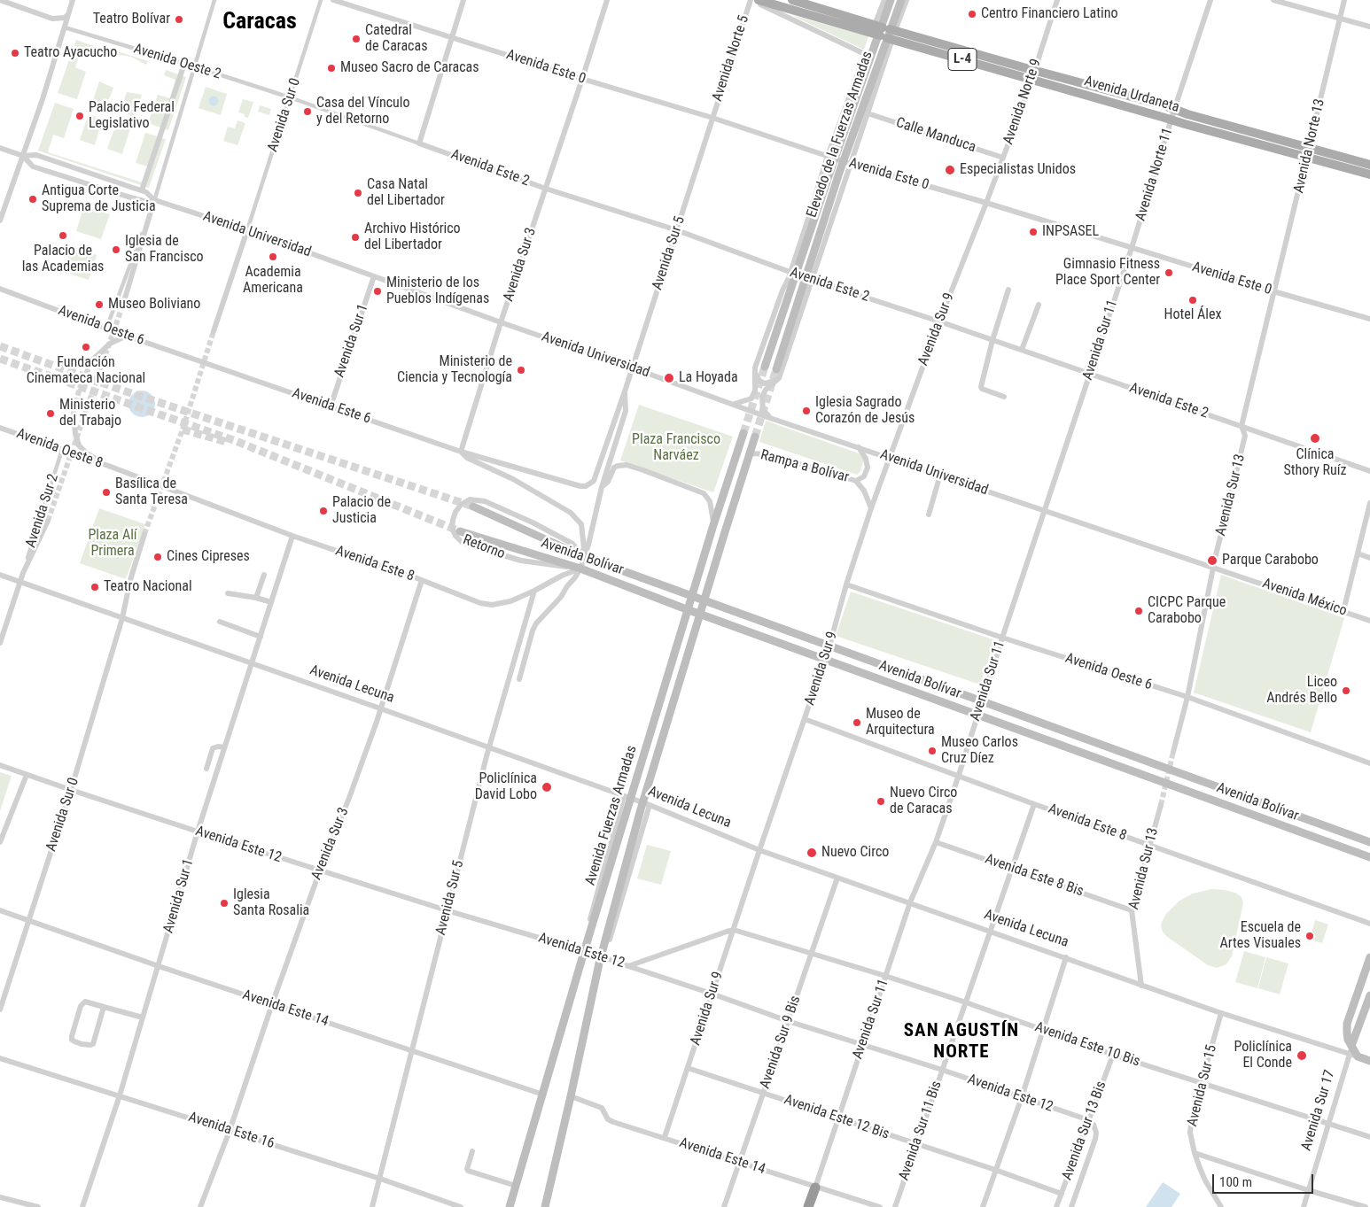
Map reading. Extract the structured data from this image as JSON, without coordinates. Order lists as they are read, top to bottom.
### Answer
{
  "streets": {
    "main road": [
      "L-4",
      "Avenida Urdaneta",
      "Elevado de la Fuerzas Armadas",
      "Avenida Bolívar",
      "Avenida Lecuna",
      "Avenida Fuerzas Armadas",
      "Avenida Sur 17"
    ],
    "street": [
      "Avenida Norte 5",
      "Avenida Oeste 2",
      "Avenida Este 0",
      "Avenida Norte 9",
      "Avenida Sur 0",
      "Calle Manduca",
      "Avenida Norte 13",
      "Avenida Este 2",
      "Avenida Norte 11",
      "Avenida Universidad",
      "Avenida Sur 5",
      "Avenida Sur 3",
      "Avenida Oeste 6",
      "Avenida Sur 9",
      "Avenida Sur 11",
      "Avenida Sur 1",
      "Avenida Este 6",
      "Avenida Oeste 8",
      "Rampa a Bolívar",
      "Avenida Sur 13",
      "Avenida Sur 2",
      "Retorno",
      "Avenida Este 8",
      "Avenida México",
      "Avenida Este 12",
      "Avenida Este 8 Bis",
      "Avenida Este 14",
      "Avenida Sur 9 Bis",
      "Avenida Este 10 Bis",
      "Avenida Sur 15",
      "Avenida Este 12 Bis",
      "Avenida Este 16",
      "Avenida Sur 11 Bis",
      "Avenida Sur 13 Bis"
    ]
  },
  "crossings": [
    ["Avenida Norte 5", "Avenida Este 0"],
    ["Avenida Norte 5", "Avenida Sur 5"],
    ["Avenida Oeste 2", "Avenida Sur 0"],
    ["Avenida Oeste 2", "Avenida Este 2"],
    ["Avenida Este 0", "Avenida Norte 9"],
    ["Avenida Este 0", "Avenida Norte 13"],
    ["Avenida Este 0", "Avenida Norte 11"],
    ["Avenida Este 0", "Avenida Sur 5"],
    ["Avenida Este 0", "Avenida Sur 3"],
    ["Avenida Este 0", "Avenida Sur 9"],
    ["Avenida Este 0", "Avenida Sur 11"],
    ["Avenida Este 0", "Avenida Sur 13"],
    ["Avenida Urdaneta", "Avenida Norte 9"],
    ["Avenida Urdaneta", "Avenida Norte 13"],
    ["Avenida Urdaneta", "Avenida Norte 11"],
    ["Avenida Norte 9", "Calle Manduca"],
    ["Avenida Norte 9", "Avenida Sur 9"],
    ["Avenida Sur 0", "Avenida Este 2"],
    ["Avenida Sur 0", "Avenida Universidad"],
    ["Avenida Sur 0", "Avenida Lecuna"],
    ["Avenida Sur 0", "Avenida Este 12"],
    ["Avenida Sur 0", "Avenida Este 14"],
    ["Elevado de la Fuerzas Armadas", "Avenida Este 2"],
    ["Avenida Norte 13", "Avenida Sur 13"],
    ["Avenida Este 2", "Avenida Sur 5"],
    ["Avenida Este 2", "Avenida Sur 3"],
    ["Avenida Este 2", "Avenida Sur 9"],
    ["Avenida Este 2", "Avenida Sur 11"],
    ["Avenida Este 2", "Avenida Sur 13"],
    ["Avenida Norte 11", "Avenida Sur 11"],
    ["Avenida Universidad", "Avenida Sur 5"],
    ["Avenida Universidad", "Avenida Sur 3"],
    ["Avenida Universidad", "Avenida Sur 9"],
    ["Avenida Universidad", "Avenida Sur 11"],
    ["Avenida Universidad", "Avenida Sur 1"],
    ["Avenida Universidad", "Avenida Sur 13"],
    ["Avenida Universidad", "Avenida México"],
    ["Avenida Sur 5", "Avenida Este 6"],
    ["Avenida Sur 5", "Retorno"],
    ["Avenida Sur 5", "Avenida Bolívar"],
    ["Avenida Sur 5", "Avenida Este 8"],
    ["Avenida Sur 5", "Avenida Lecuna"],
    ["Avenida Sur 5", "Avenida Este 12"],
    ["Avenida Sur 5", "Avenida Este 14"],
    ["Avenida Sur 5", "Avenida Este 16"],
    ["Avenida Sur 3", "Avenida Este 6"],
    ["Avenida Sur 3", "Avenida Este 8"],
    ["Avenida Sur 3", "Avenida Lecuna"],
    ["Avenida Sur 3", "Avenida Este 12"],
    ["Avenida Sur 3", "Avenida Este 14"],
    ["Avenida Sur 3", "Avenida Este 16"],
    ["Avenida Oeste 6", "Avenida Sur 9"],
    ["Avenida Oeste 6", "Avenida Sur 11"],
    ["Avenida Oeste 6", "Avenida Este 6"],
    ["Avenida Oeste 6", "Avenida Sur 13"],
    ["Avenida Sur 9", "Rampa a Bolívar"],
    ["Avenida Sur 9", "Avenida Bolívar"],
    ["Avenida Sur 9", "Avenida Este 8"],
    ["Avenida Sur 9", "Avenida Lecuna"],
    ["Avenida Sur 9", "Avenida Este 12"],
    ["Avenida Sur 9", "Avenida Este 14"],
    ["Avenida Sur 9", "Avenida Este 10 Bis"],
    ["Avenida Sur 9", "Avenida Este 12 Bis"],
    ["Avenida Sur 11", "Avenida Bolívar"],
    ["Avenida Sur 11", "Avenida Este 8"],
    ["Avenida Sur 11", "Avenida Lecuna"],
    ["Avenida Sur 11", "Avenida Este 12"],
    ["Avenida Sur 11", "Avenida Este 8 Bis"],
    ["Avenida Sur 11", "Avenida Este 14"],
    ["Avenida Sur 11", "Avenida Este 10 Bis"],
    ["Avenida Sur 11", "Avenida Este 12 Bis"],
    ["Avenida Sur 1", "Avenida Este 6"],
    ["Avenida Sur 1", "Avenida Este 8"],
    ["Avenida Sur 1", "Avenida Lecuna"],
    ["Avenida Sur 1", "Avenida Este 12"],
    ["Avenida Sur 1", "Avenida Este 14"],
    ["Avenida Sur 1", "Avenida Este 16"],
    ["Avenida Este 6", "Retorno"],
    ["Avenida Este 6", "Avenida Bolívar"],
    ["Avenida Oeste 8", "Avenida Sur 2"],
    ["Avenida Oeste 8", "Avenida Este 8"],
    ["Rampa a Bolívar", "Avenida Fuerzas Armadas"],
    ["Avenida Sur 13", "Avenida Este 8"],
    ["Avenida Sur 13", "Avenida México"],
    ["Avenida Sur 13", "Avenida Lecuna"],
    ["Avenida Sur 13", "Avenida Este 8 Bis"],
    ["Retorno", "Avenida Bolívar"],
    ["Retorno", "Avenida Este 8"],
    ["Avenida Bolívar", "Avenida Este 8"],
    ["Avenida Este 8", "Avenida Sur 11 Bis"],
    ["Avenida Lecuna", "Avenida Sur 9 Bis"],
    ["Avenida Lecuna", "Avenida Sur 15"],
    ["Avenida Lecuna", "Avenida Sur 17"],
    ["Avenida Lecuna", "Avenida Sur 11 Bis"],
    ["Avenida Fuerzas Armadas", "Avenida Este 12"],
    ["Avenida Fuerzas Armadas", "Avenida Este 14"],
    ["Avenida Este 12", "Avenida Sur 9 Bis"],
    ["Avenida Este 12", "Avenida Sur 11 Bis"],
    ["Avenida Este 12", "Avenida Sur 13 Bis"],
    ["Avenida Este 8 Bis", "Avenida Sur 11 Bis"],
    ["Avenida Este 14", "Avenida Sur 9 Bis"],
    ["Avenida Sur 9 Bis", "Avenida Este 10 Bis"],
    ["Avenida Sur 9 Bis", "Avenida Este 12 Bis"],
    ["Avenida Este 10 Bis", "Avenida Sur 15"],
    ["Avenida Este 10 Bis", "Avenida Sur 17"],
    ["Avenida Este 10 Bis", "Avenida Sur 11 Bis"],
    ["Avenida Este 10 Bis", "Avenida Sur 13 Bis"],
    ["Avenida Este 12 Bis", "Avenida Sur 11 Bis"],
    ["Avenida Este 12 Bis", "Avenida Sur 13 Bis"]
  ],
  "districts": ["Caracas", "SAN AGUSTÍN NORTE"],
  "parks": ["Plaza Francisco Narváez", "Plaza Alí Primera"],
  "places": [
    "Centro Financiero Latino",
    "Teatro Bolívar",
    "Catedral de Caracas",
    "Teatro Ayacucho",
    "Museo Sacro de Caracas",
    "Casa del Vínculo y del Retorno",
    "Palacio Federal Legislativo",
    "Especialistas Unidos",
    "Casa Natal del Libertador",
    "Antigua Corte Suprema de Justicia",
    "INPSASEL",
    "Palacio de las Academias",
    "Archivo Histórico del Libertador",
    "Iglesia de San Francisco",
    "Academia Americana",
    "Gimnasio Fitness Place Sport Center",
    "Ministerio de los Pueblos Indígenas",
    "Hotel Álex",
    "Museo Boliviano",
    "Fundación Cinemateca Nacional",
    "Ministerio de Ciencia y Tecnología",
    "La Hoyada",
    "Iglesia Sagrado Corazón de Jesús",
    "Ministerio del Trabajo",
    "Clínica Sthory Ruíz",
    "Basílica de Santa Teresa",
    "Palacio de Justicia",
    "Cines Cipreses",
    "Parque Carabobo",
    "Teatro Nacional",
    "CICPC Parque Carabobo",
    "Liceo Andrés Bello",
    "Museo de Arquitectura",
    "Museo Carlos Cruz Díez",
    "Policlínica David Lobo",
    "Nuevo Circo de Caracas",
    "Nuevo Circo",
    "Iglesia Santa Rosalia",
    "Escuela de Artes Visuales",
    "Policlínica El Conde"
  ],
  "scale_bar": "100 m"
}
